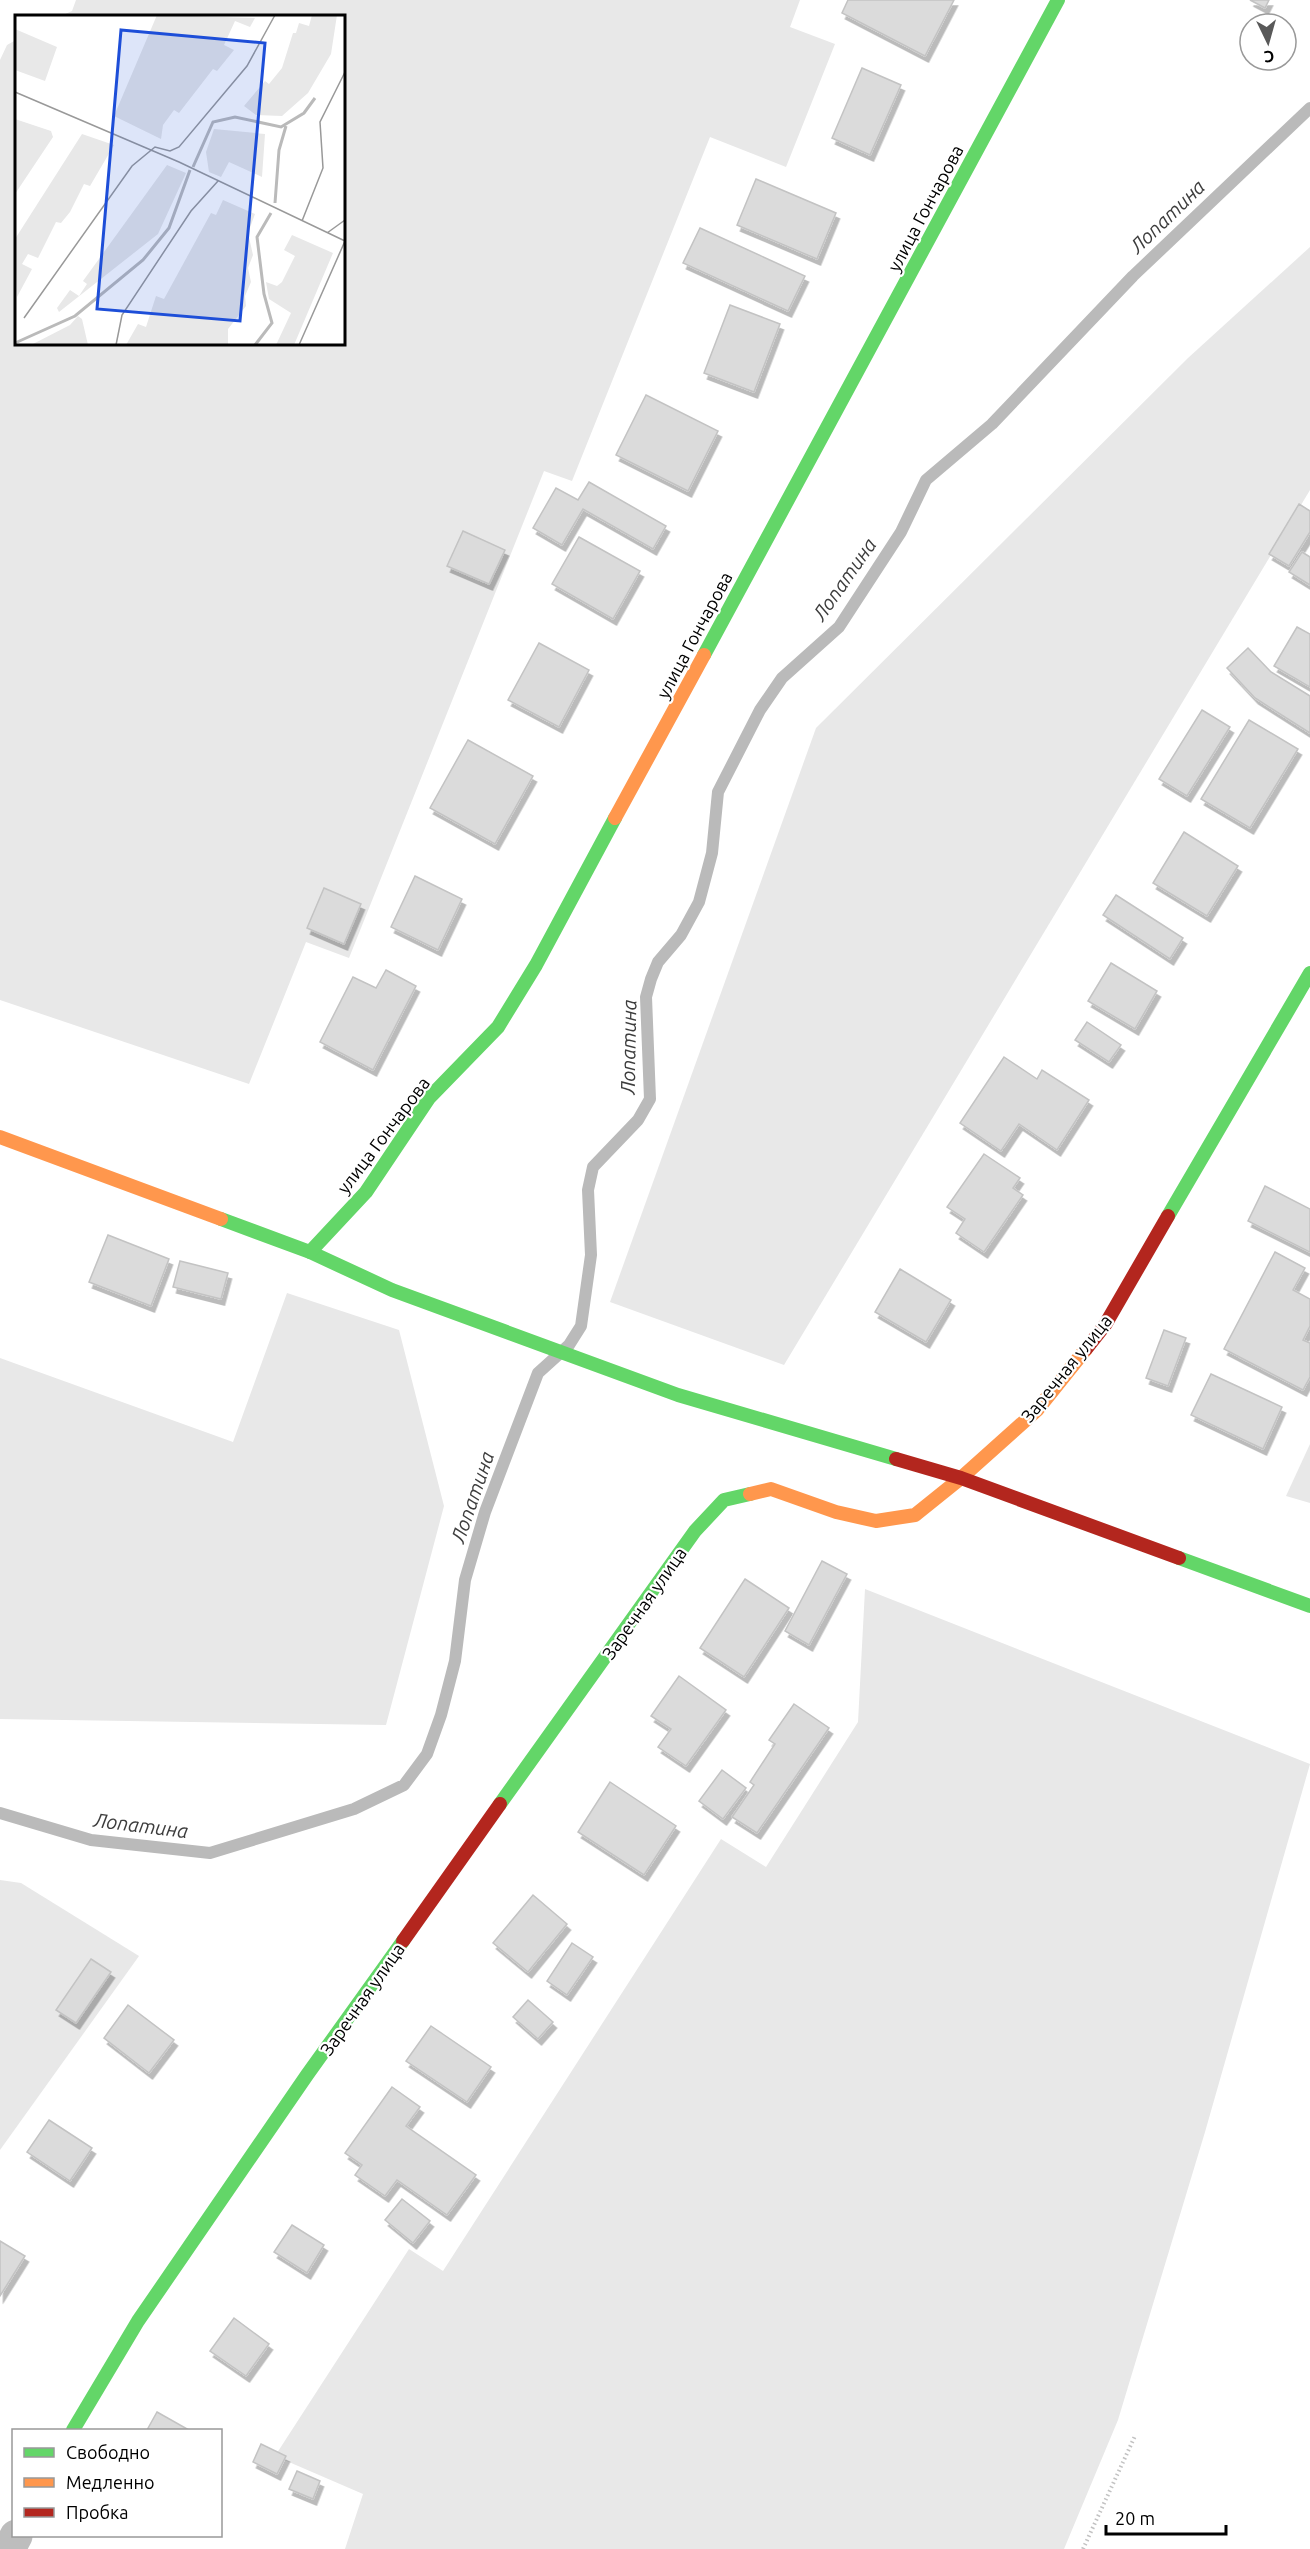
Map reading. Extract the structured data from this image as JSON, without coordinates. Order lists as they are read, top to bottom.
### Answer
{
  "streets": {
    "street": ["улица Гончарова", "Заречная улица"]
  },
  "water": ["Лопатина"],
  "legend": ["Свободно", "Медленно", "Пробка"],
  "scale_bar": "20 m",
  "north": "bottom"
}
